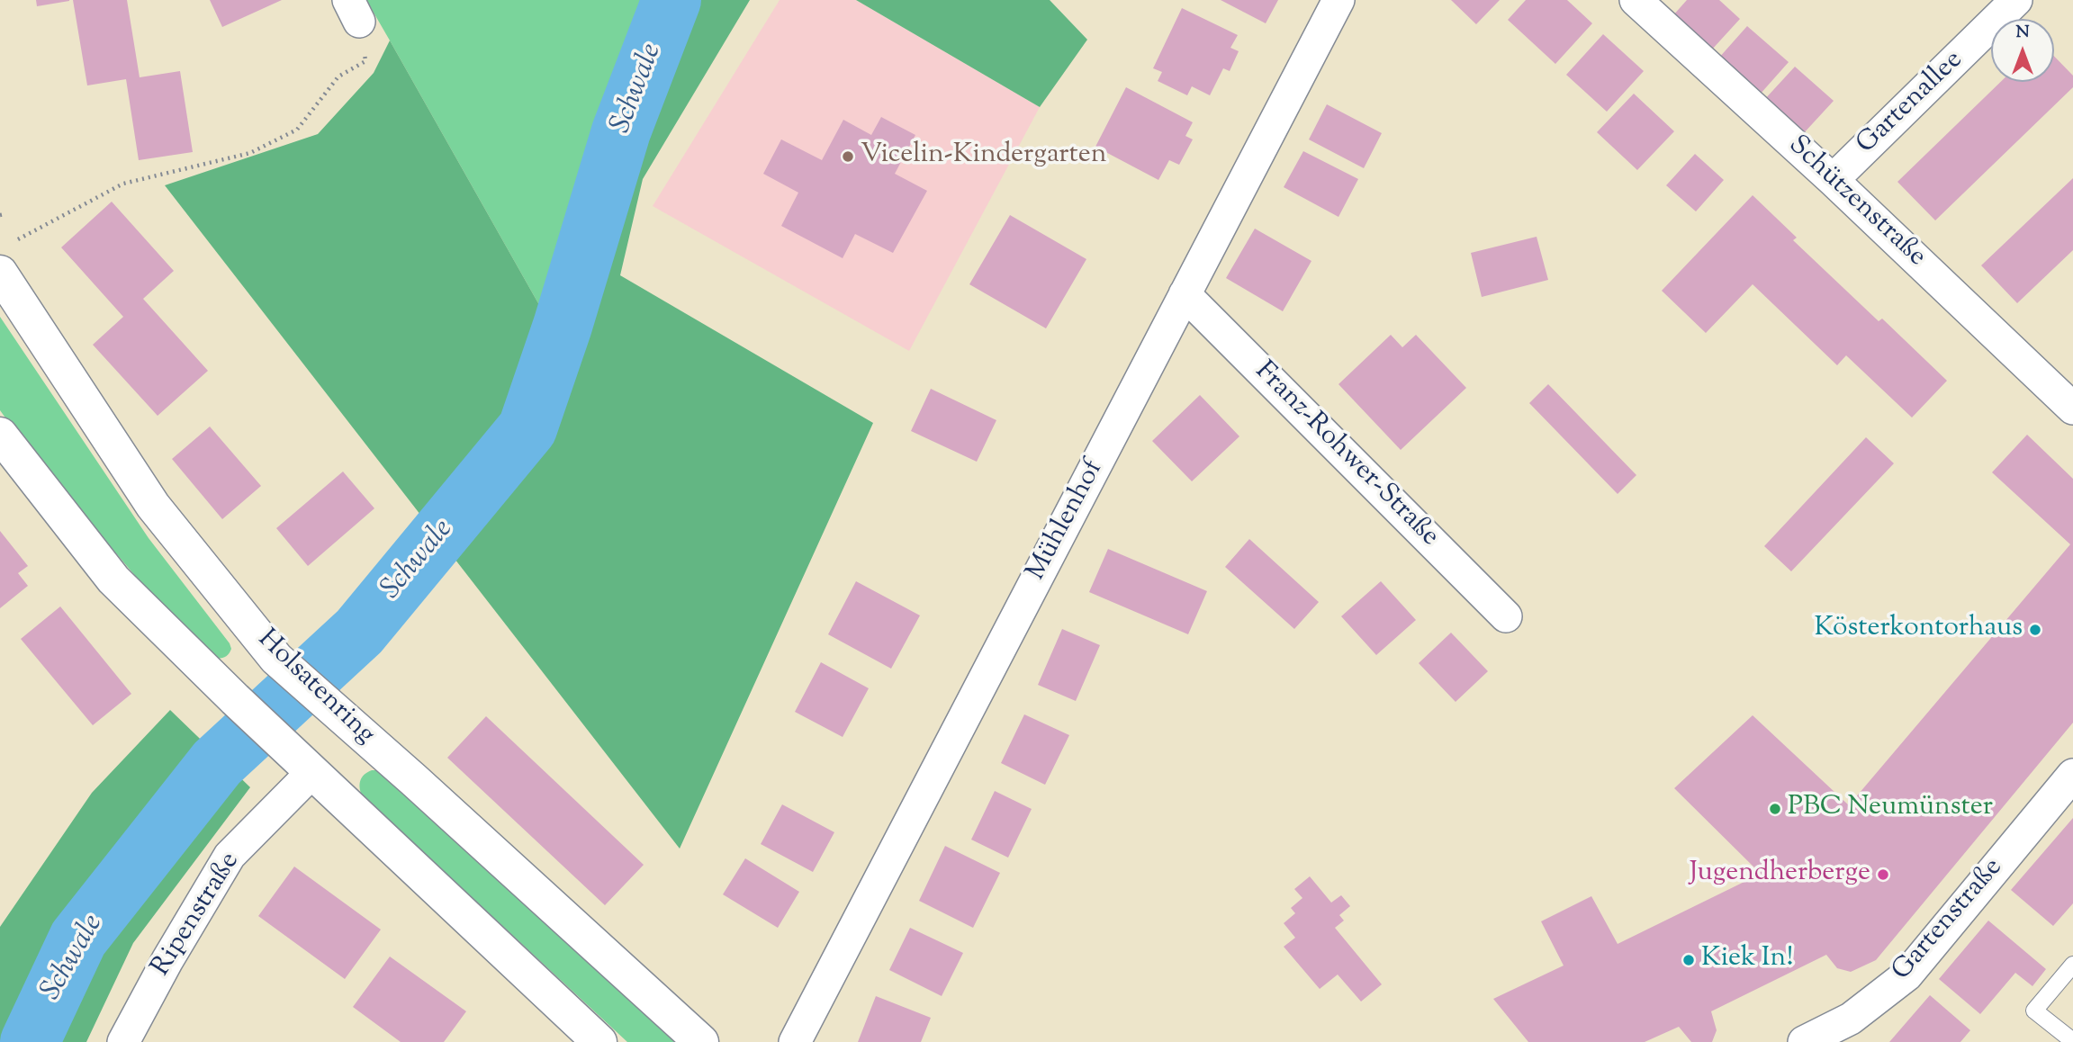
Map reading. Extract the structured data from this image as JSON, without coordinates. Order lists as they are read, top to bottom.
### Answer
{
  "streets": {
    "main road": ["Holsatenring"],
    "street": [
      "Gartenallee",
      "Schützenstraße",
      "Franz-Rohwer-Straße",
      "Mühlenhof",
      "Ripenstraße",
      "Gartenstraße"
    ]
  },
  "crossings": [
    ["Gartenallee", "Schützenstraße"],
    ["Franz-Rohwer-Straße", "Mühlenhof"]
  ],
  "water": ["Schwale"],
  "places": [
    "Vicelin-Kindergarten",
    "Kösterkontorhaus",
    "PBC Neumünster",
    "Jugendherberge",
    "Kiek In!"
  ],
  "north": "top"
}
